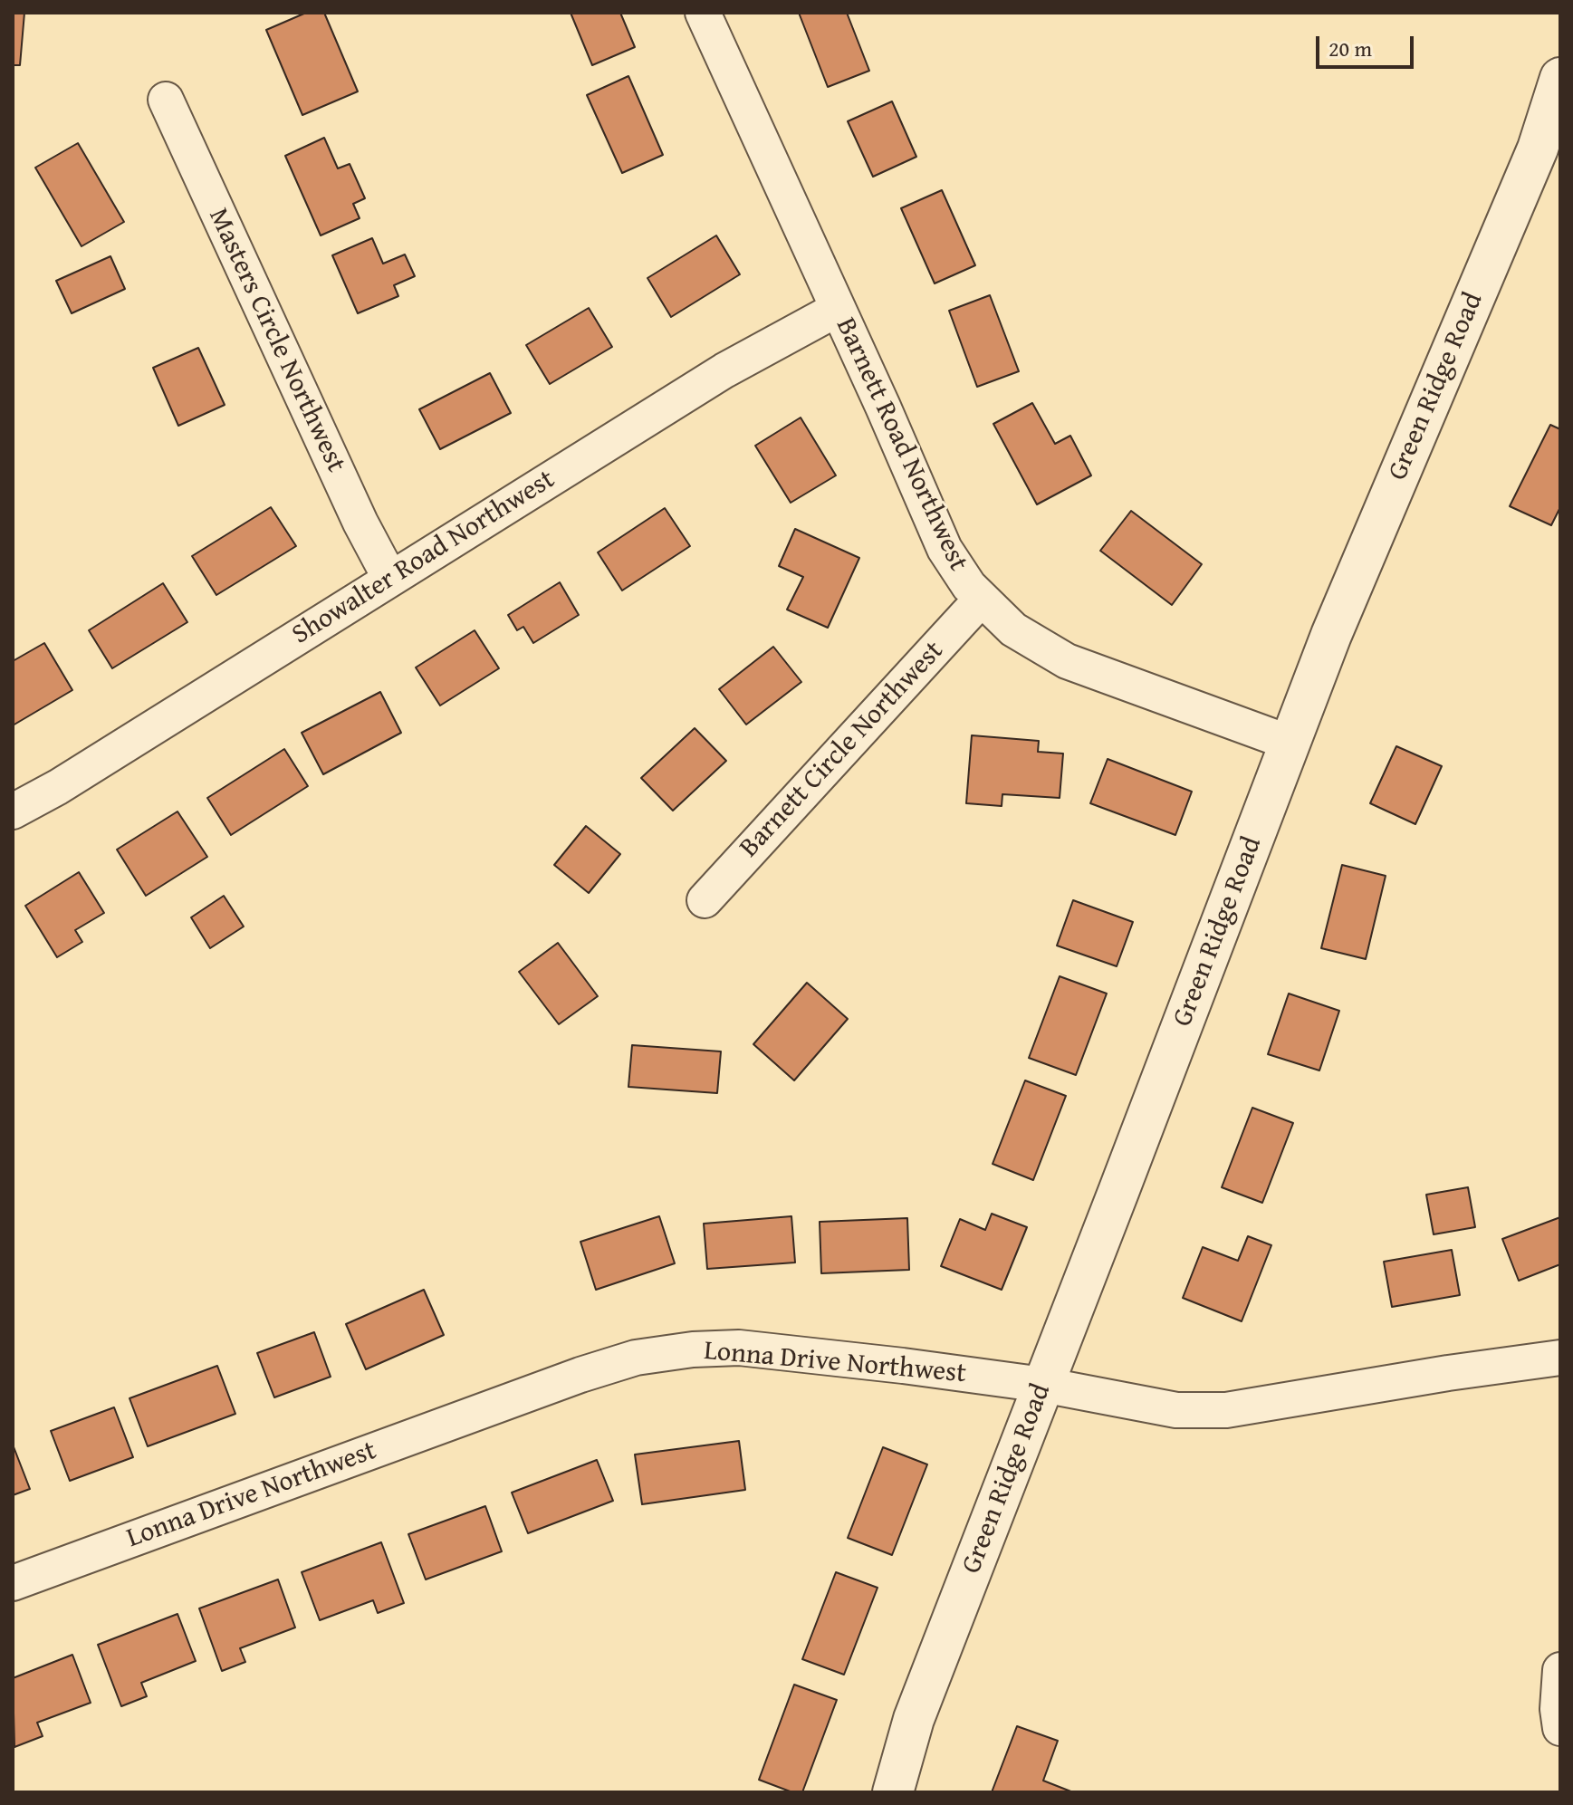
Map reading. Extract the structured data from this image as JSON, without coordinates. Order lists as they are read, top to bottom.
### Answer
{
  "streets": {
    "street": [
      "Masters Circle Northwest",
      "Green Ridge Road",
      "Barnett Road Northwest",
      "Showalter Road Northwest",
      "Barnett Circle Northwest",
      "Lonna Drive Northwest"
    ]
  },
  "crossings": [
    ["Masters Circle Northwest", "Showalter Road Northwest"],
    ["Green Ridge Road", "Barnett Road Northwest"],
    ["Green Ridge Road", "Lonna Drive Northwest"],
    ["Barnett Road Northwest", "Showalter Road Northwest"],
    ["Barnett Road Northwest", "Barnett Circle Northwest"]
  ],
  "scale_bar": "20 m"
}
